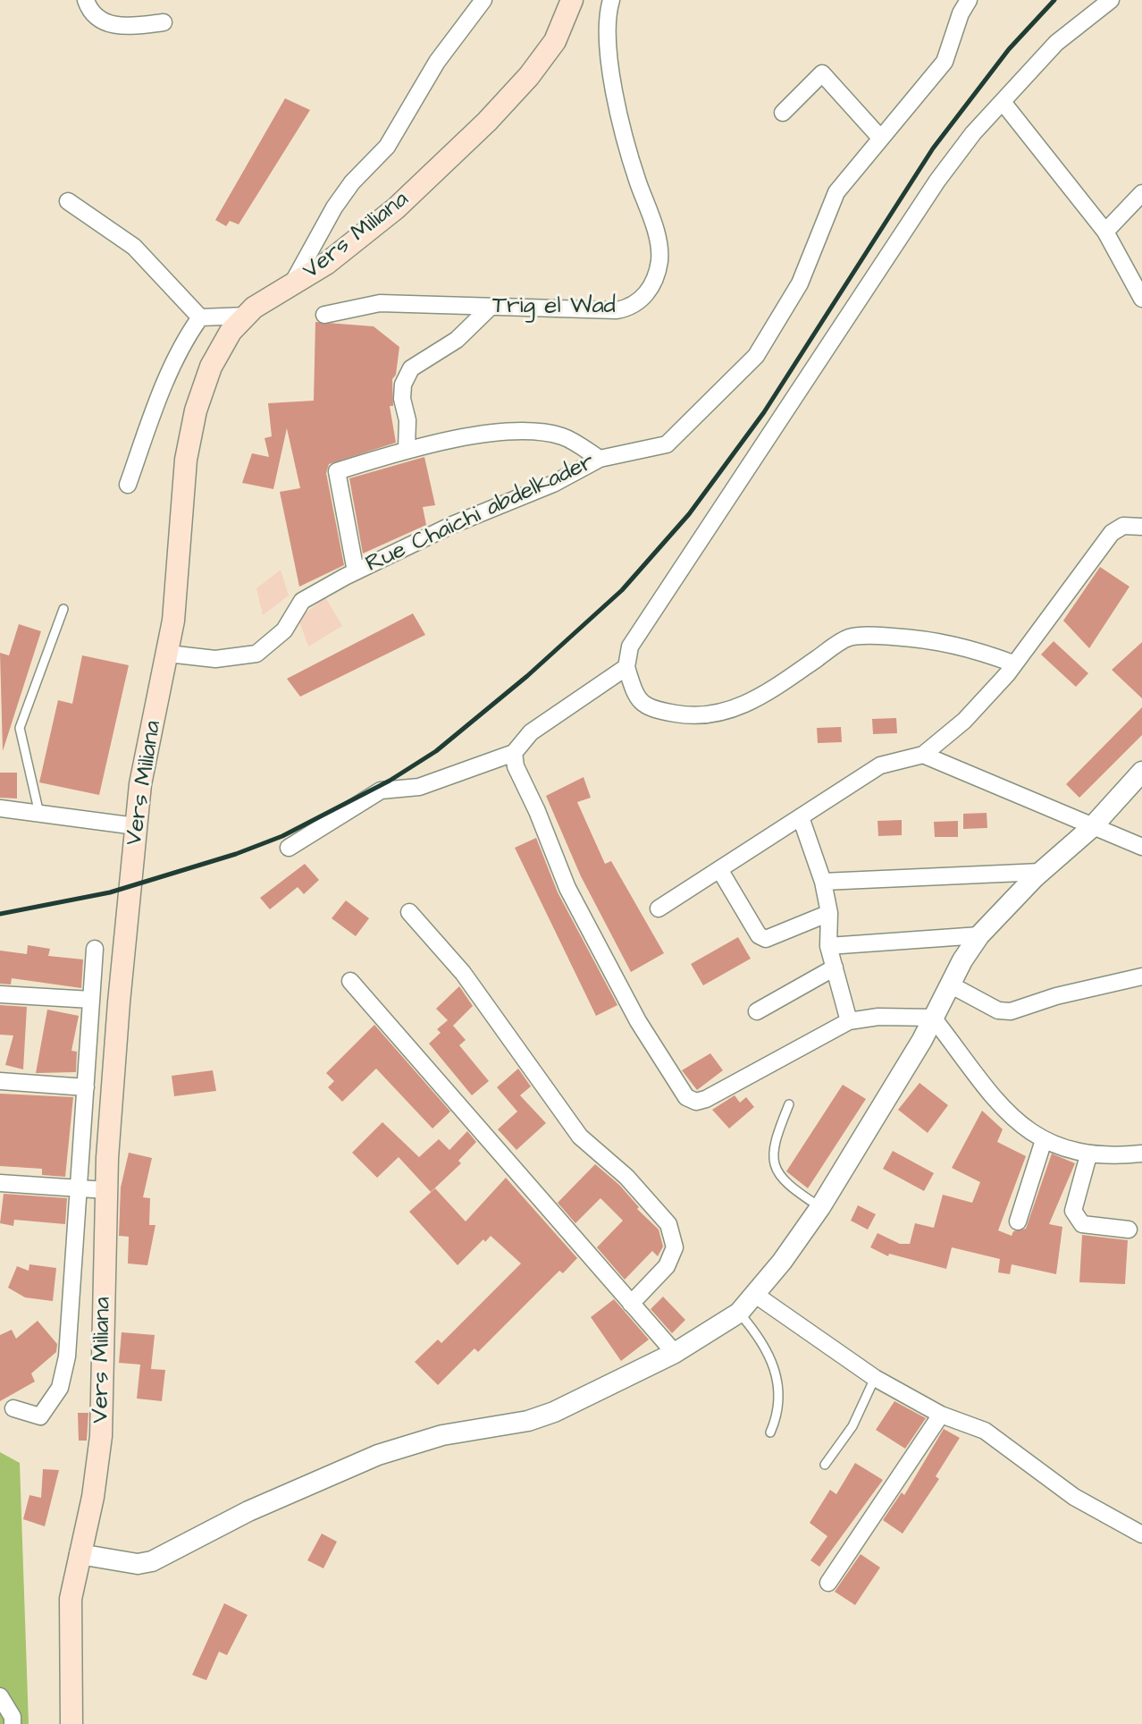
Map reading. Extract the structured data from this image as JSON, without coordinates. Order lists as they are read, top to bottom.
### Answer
{
  "streets": {
    "main road": ["Vers Miliana"],
    "street": ["Trig el Wad", "Rue Chaichi abdelkader"]
  },
  "crossings": [
    ["Vers Miliana", "Rue Chaichi abdelkader"]
  ]
}
